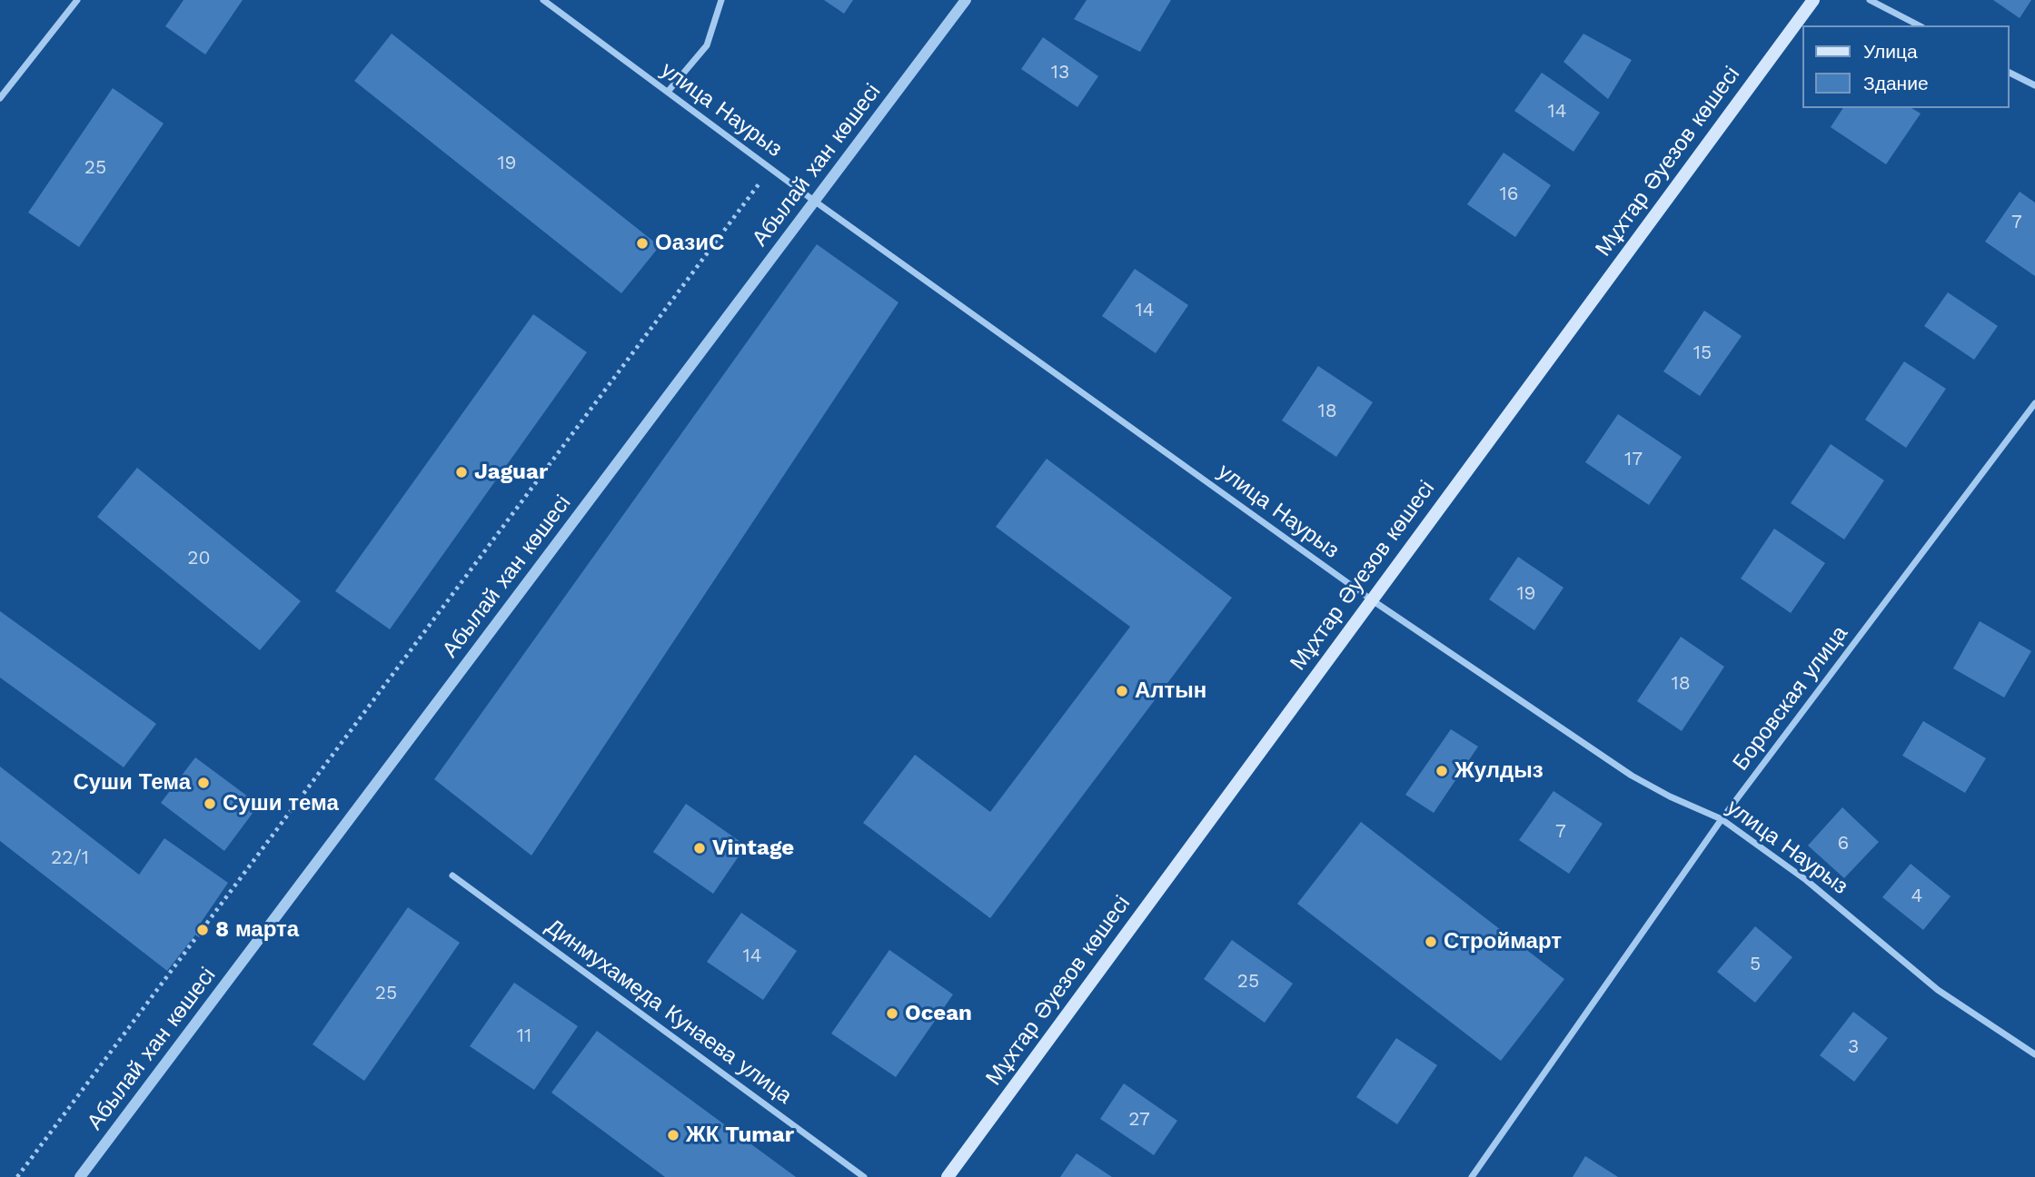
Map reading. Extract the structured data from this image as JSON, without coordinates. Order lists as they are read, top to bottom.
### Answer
{
  "streets": {
    "main road": ["Мұхтар Әуезов көшесі"],
    "street": [
      "улица Наурыз",
      "Абылай хан көшесі",
      "Боровская улица",
      "Динмухамеда Кунаева улица"
    ]
  },
  "crossings": [
    ["улица Наурыз", "Мұхтар Әуезов көшесі"],
    ["улица Наурыз", "Абылай хан көшесі"],
    ["улица Наурыз", "Боровская улица"]
  ],
  "places": [
    "ОазиС",
    "Jaguar",
    "Алтын",
    "Жулдыз",
    "Суши Тема",
    "Суши тема",
    "Vintage",
    "8 марта",
    "Строймарт",
    "Ocean",
    "ЖК Tumar"
  ],
  "house_numbers": [
    "13",
    "14",
    "19",
    "25",
    "16",
    "7",
    "14",
    "15",
    "18",
    "17",
    "20",
    "19",
    "18",
    "7",
    "6",
    "22/1",
    "4",
    "14",
    "5",
    "25",
    "25",
    "11",
    "3",
    "27"
  ],
  "legend": ["Улица", "Здание"]
}
